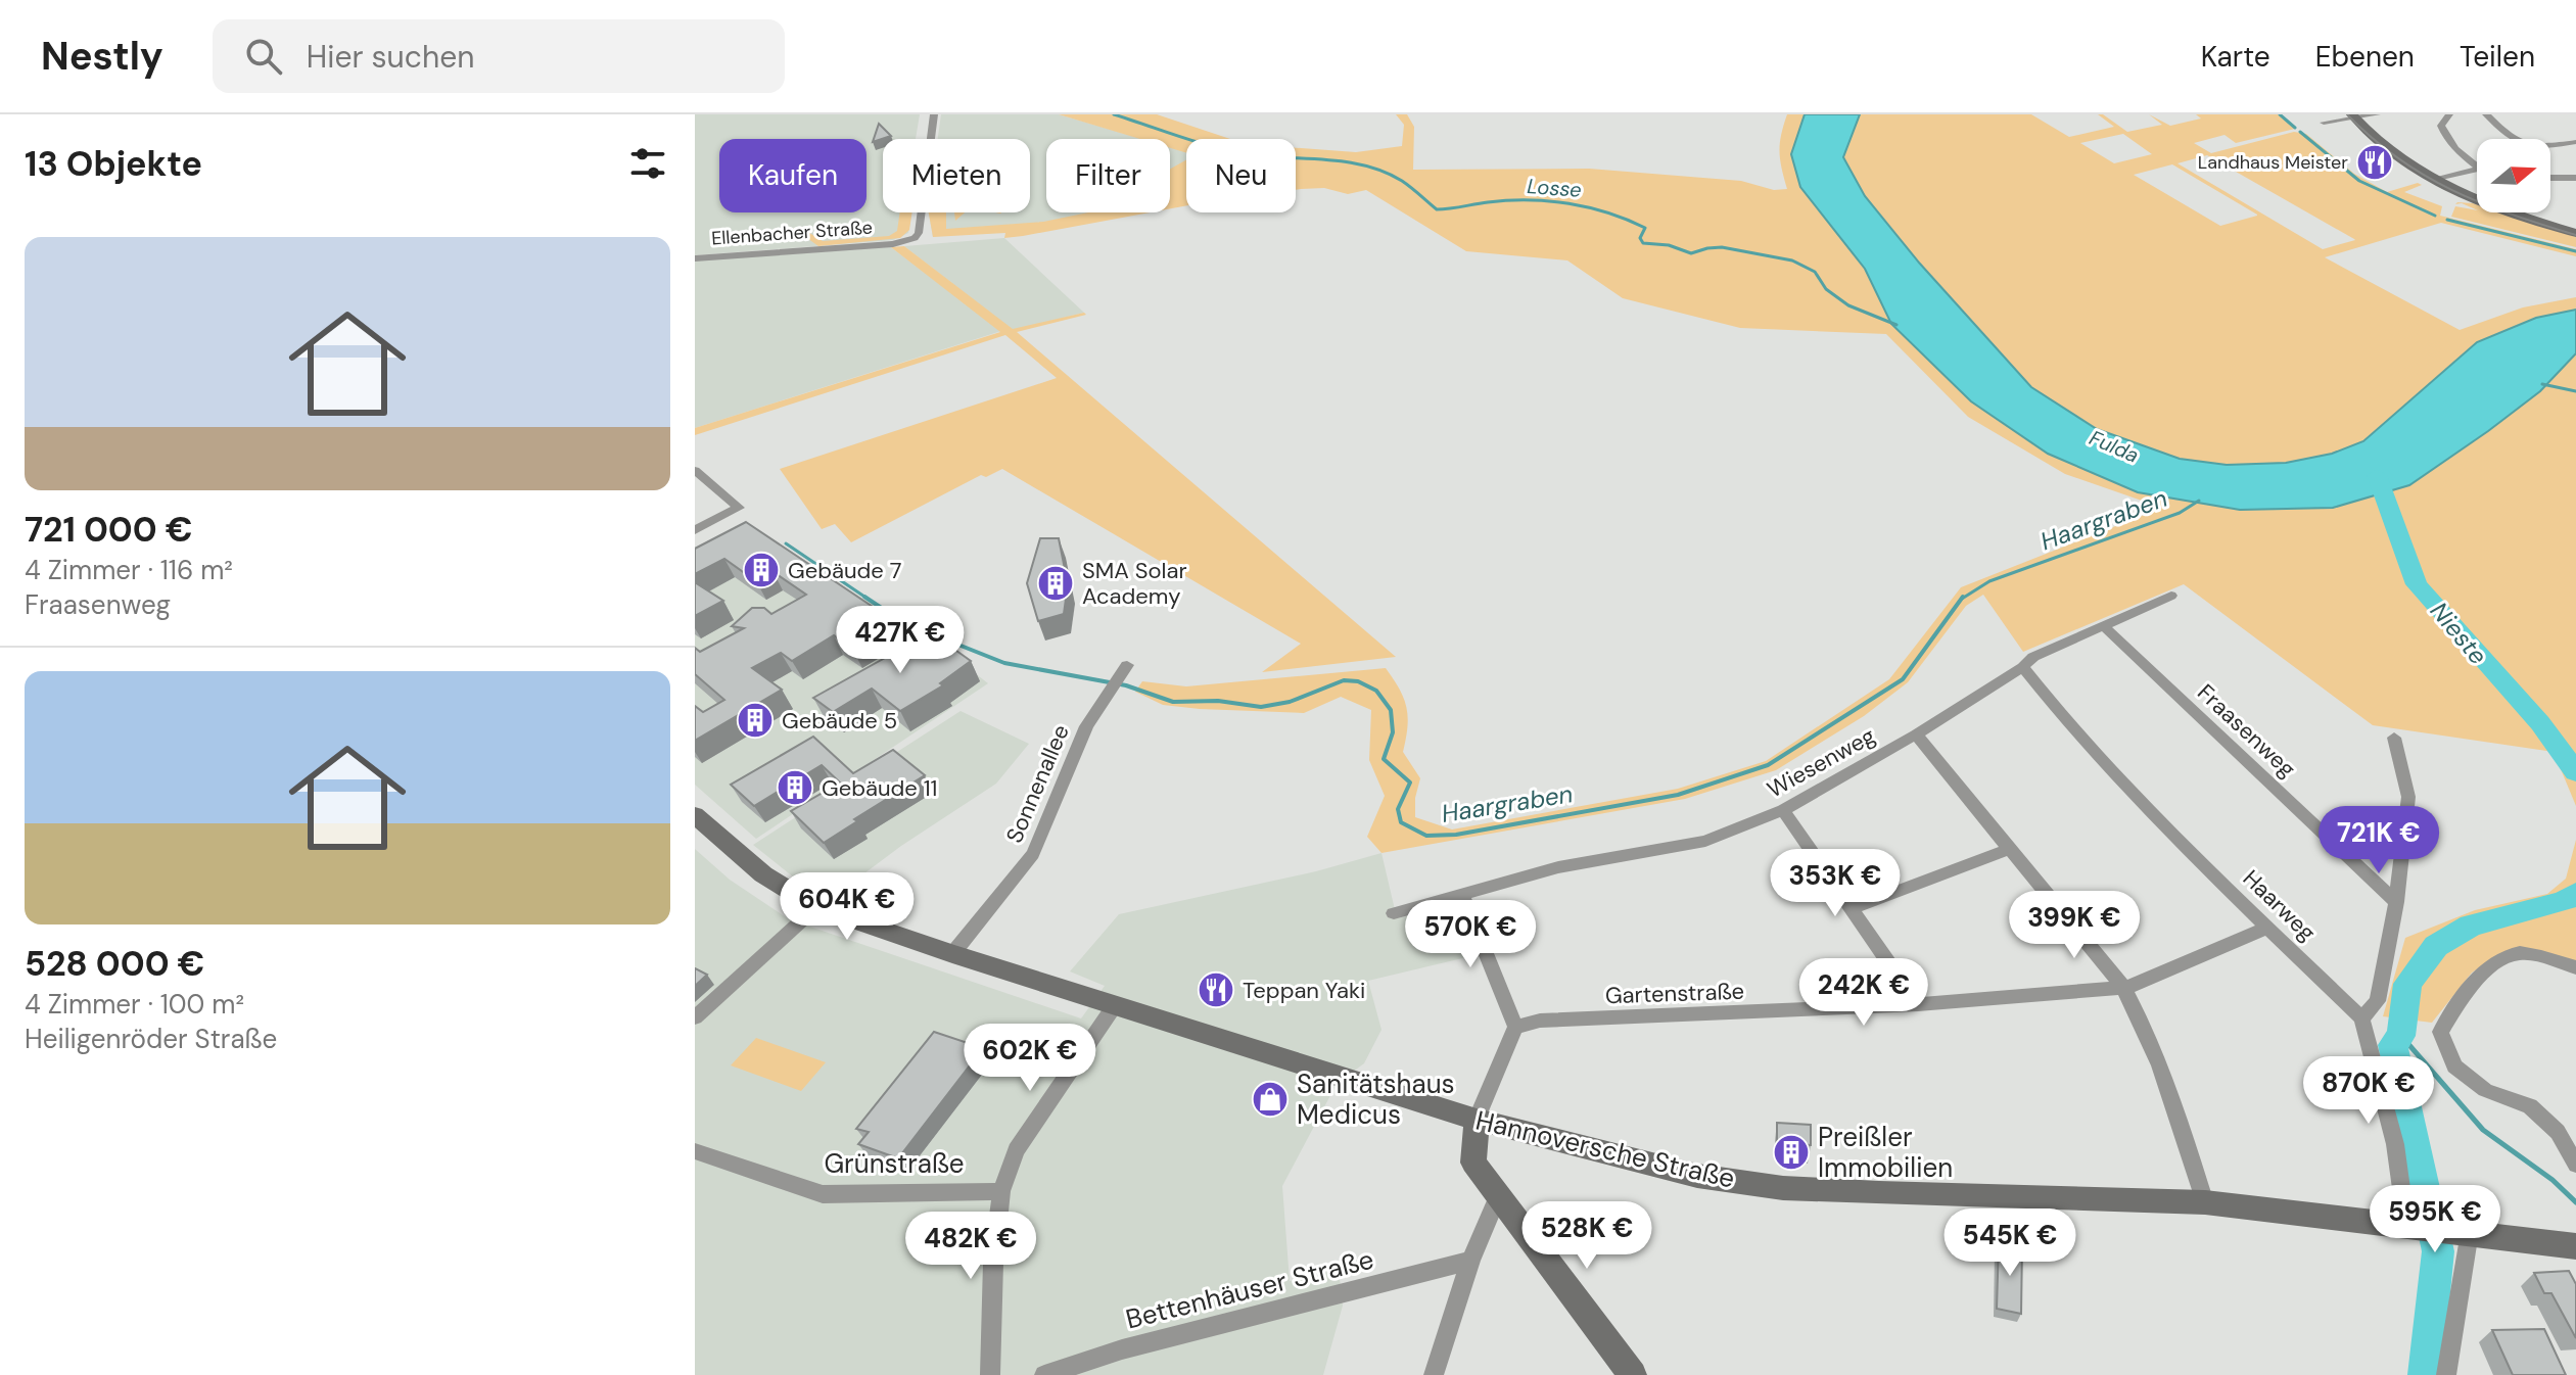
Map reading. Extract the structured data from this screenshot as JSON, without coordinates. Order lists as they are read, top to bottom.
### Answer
{
  "streets": {
    "main road": ["Hannoversche Straße"],
    "street": [
      "Ellenbacher Straße",
      "Fraasenweg",
      "Wiesenweg",
      "Sonnenallee",
      "Haarweg",
      "Gartenstraße",
      "Grünstraße",
      "Bettenhäuser Straße"
    ]
  },
  "crossings": [
    ["Fraasenweg", "Wiesenweg"],
    ["Wiesenweg", "Haarweg"],
    ["Sonnenallee", "Hannoversche Straße"],
    ["Haarweg", "Gartenstraße"]
  ],
  "water": [
    "Losse",
    "Fulda",
    "Haargraben",
    "Nieste"
  ],
  "places": {
    "restaurant": ["Landhaus Meister", "Teppan Yaki"],
    "building": [
      "Gebäude 7",
      "SMA Solar Academy",
      "Gebäude 5",
      "Gebäude 11",
      "Preißler Immobilien"
    ],
    "shop": ["Sanitätshaus Medicus"]
  },
  "north": "right",
  "page": {
    "header": "Nestly",
    "search": "Hier suchen",
    "nav": ["Karte", "Ebenen", "Teilen"],
    "heading": "13 Objekte",
    "chip": [
      "Kaufen",
      "Mieten",
      "Filter",
      "Neu"
    ],
    "list": [
      {
        "name": "721 000 €",
        "note": "4 Zimmer · 116 m² · Fraasenweg"
      },
      {
        "name": "528 000 €",
        "note": "4 Zimmer · 100 m² · Heiligenröder Straße"
      }
    ],
    "price": [
      "427K €",
      "721K €",
      "353K €",
      "604K €",
      "399K €",
      "570K €",
      "242K €",
      "602K €",
      "870K €",
      "595K €",
      "528K €",
      "545K €",
      "482K €"
    ]
  }
}
